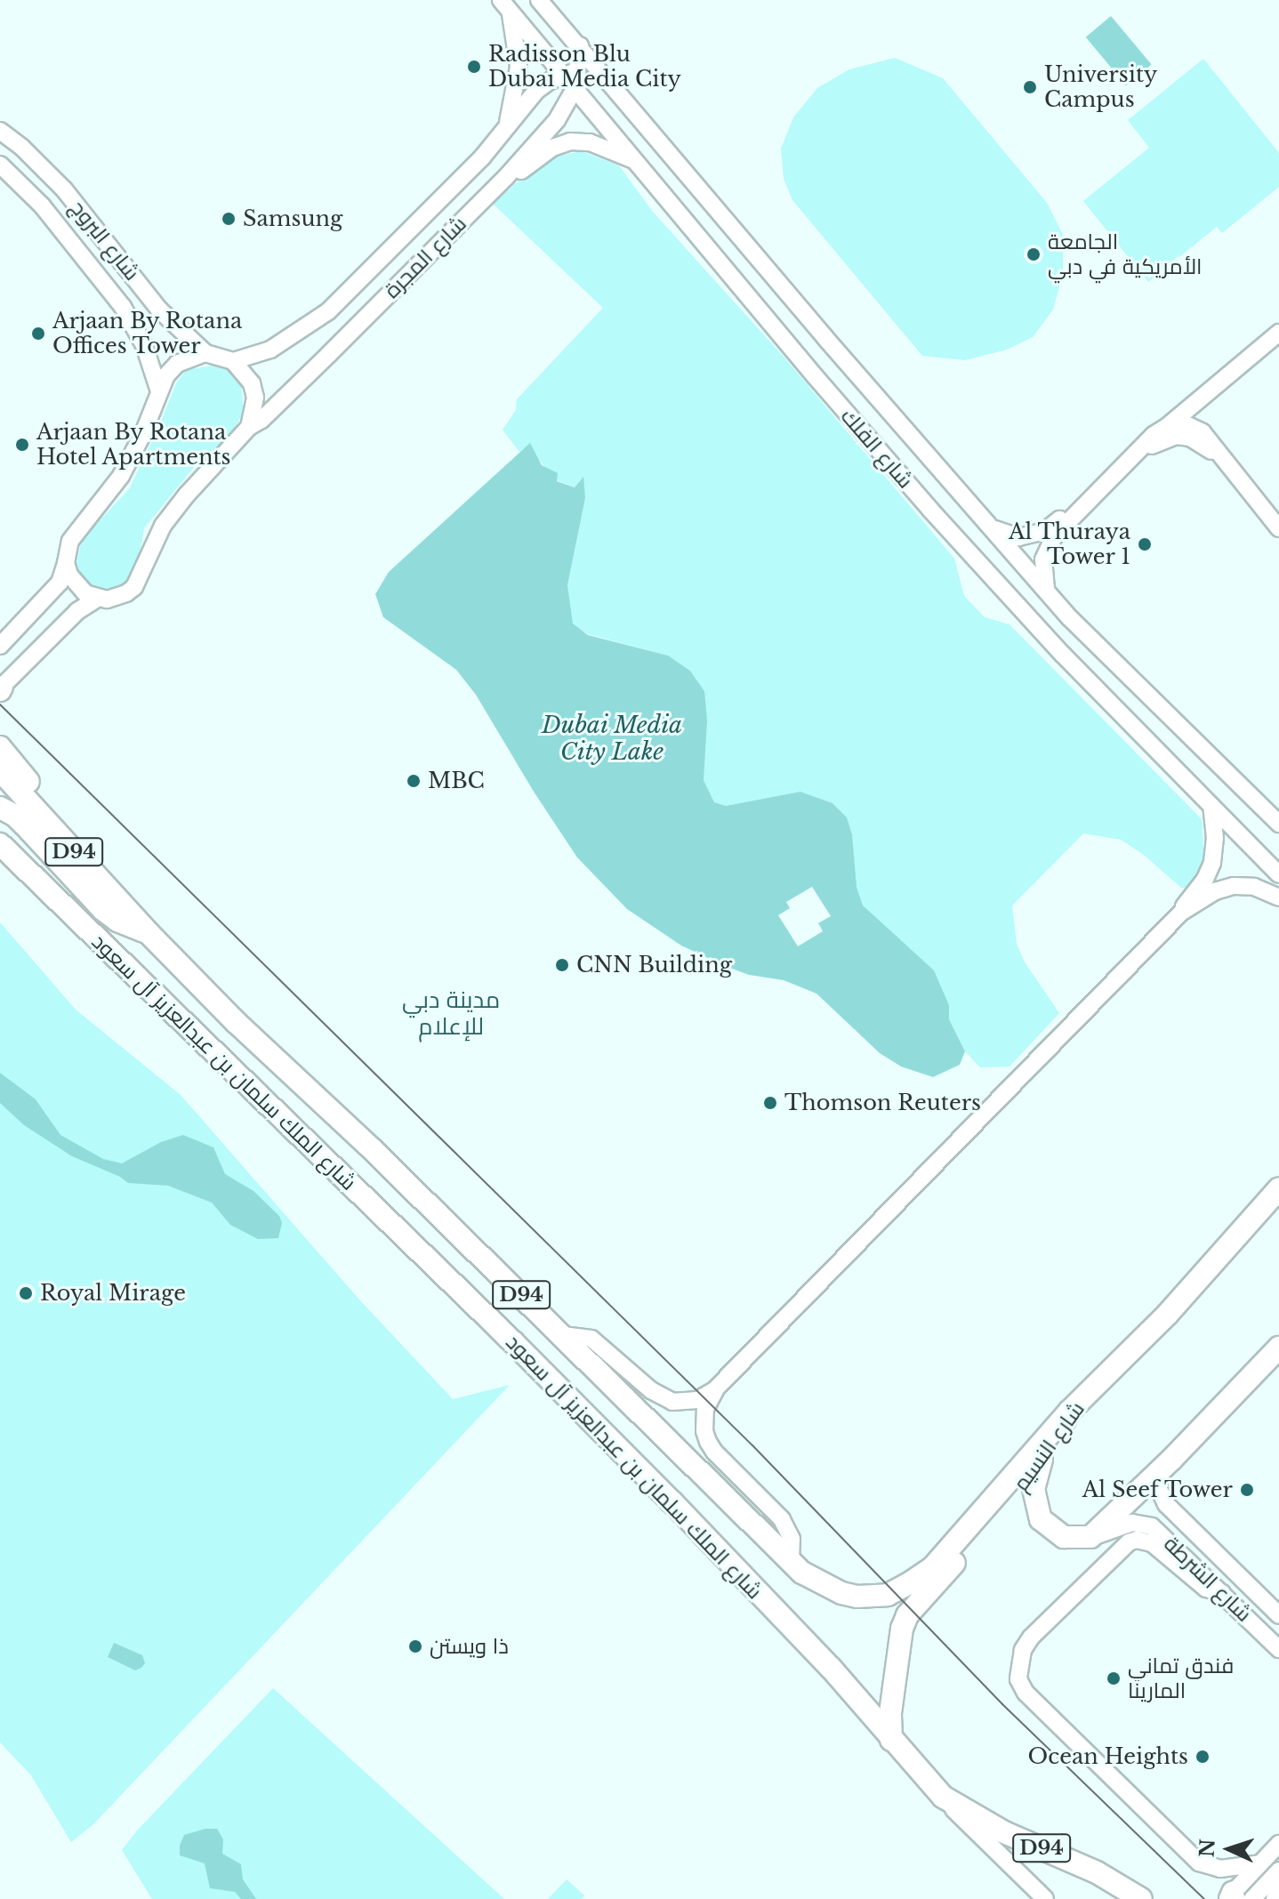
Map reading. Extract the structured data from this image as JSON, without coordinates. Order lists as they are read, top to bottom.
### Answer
{
  "streets": {
    "main road": ["D94", "شارع الملك سلمان بن عبدالعزيز آل سعود", "شارع النسيم"],
    "street": [
      "شارع البروج",
      "شارع المجرة",
      "شارع الفلك",
      "شارع الشرطة"
    ]
  },
  "crossings": [
    ["شارع المجرة", "شارع الفلك"],
    ["شارع الملك سلمان بن عبدالعزيز آل سعود", "شارع النسيم"]
  ],
  "districts": ["مدينة دبي للإعلام"],
  "water": ["Dubai Media City Lake"],
  "places": [
    "Radisson Blu Dubai Media City",
    "University Campus",
    "Samsung",
    "الجامعة الأمريكية في دبي",
    "Arjaan By Rotana Offices Tower",
    "Arjaan By Rotana Hotel Apartments",
    "Al Thuraya Tower 1",
    "MBC",
    "CNN Building",
    "Thomson Reuters",
    "Royal Mirage",
    "Al Seef Tower",
    "ذا ويستن",
    "فندق تماني المارينا",
    "Ocean Heights"
  ],
  "north": "left"
}
